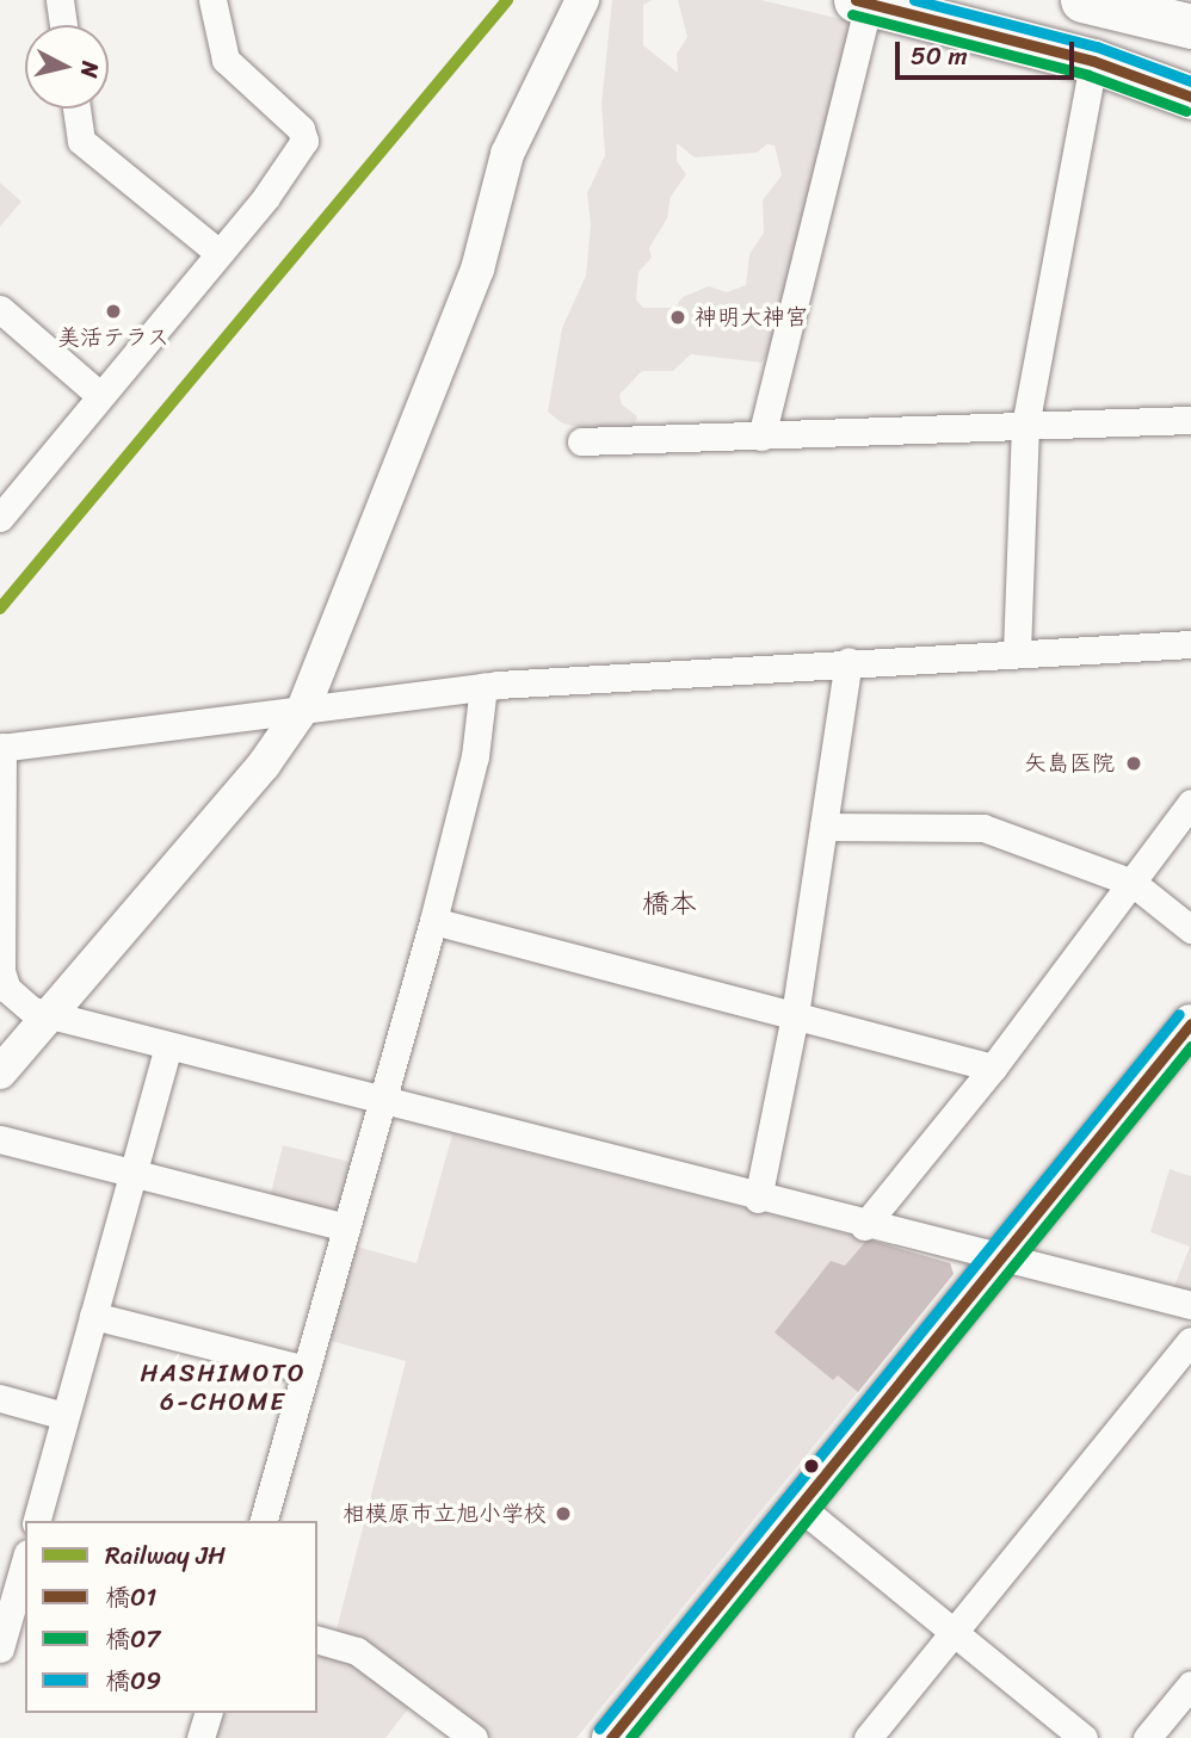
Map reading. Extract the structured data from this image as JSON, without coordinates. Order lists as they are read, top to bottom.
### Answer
{
  "districts": ["橋本", "HASHIMOTO 6-CHOME"],
  "places": [
    "美活テラス",
    "神明大神宮",
    "矢島医院",
    "相模原市立旭小学校"
  ],
  "lines": [
    "rail line JH",
    "transit line 橋01",
    "transit line 橋09",
    "transit line 橋07"
  ],
  "legend": [
    "Railway JH",
    "橋01",
    "橋07",
    "橋09"
  ],
  "scale_bar": "50 m",
  "north": "right"
}
